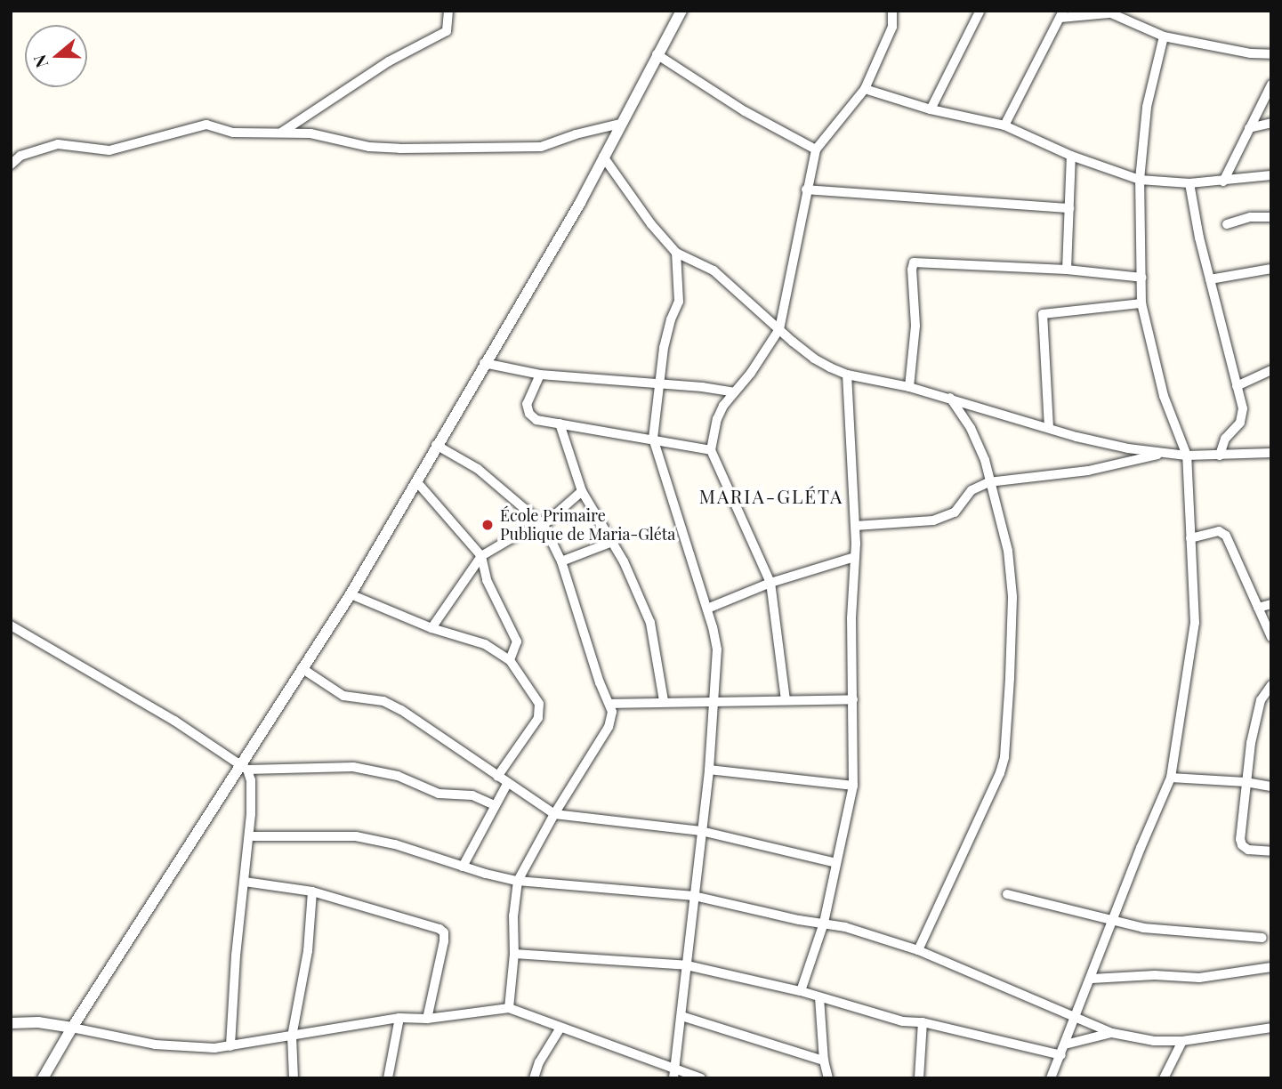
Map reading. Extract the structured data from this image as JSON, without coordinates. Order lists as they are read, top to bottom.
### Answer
{
  "districts": ["MARIA-GLÉTA"],
  "places": ["École Primaire Publique de Maria-Gléta"],
  "north": "left"
}
